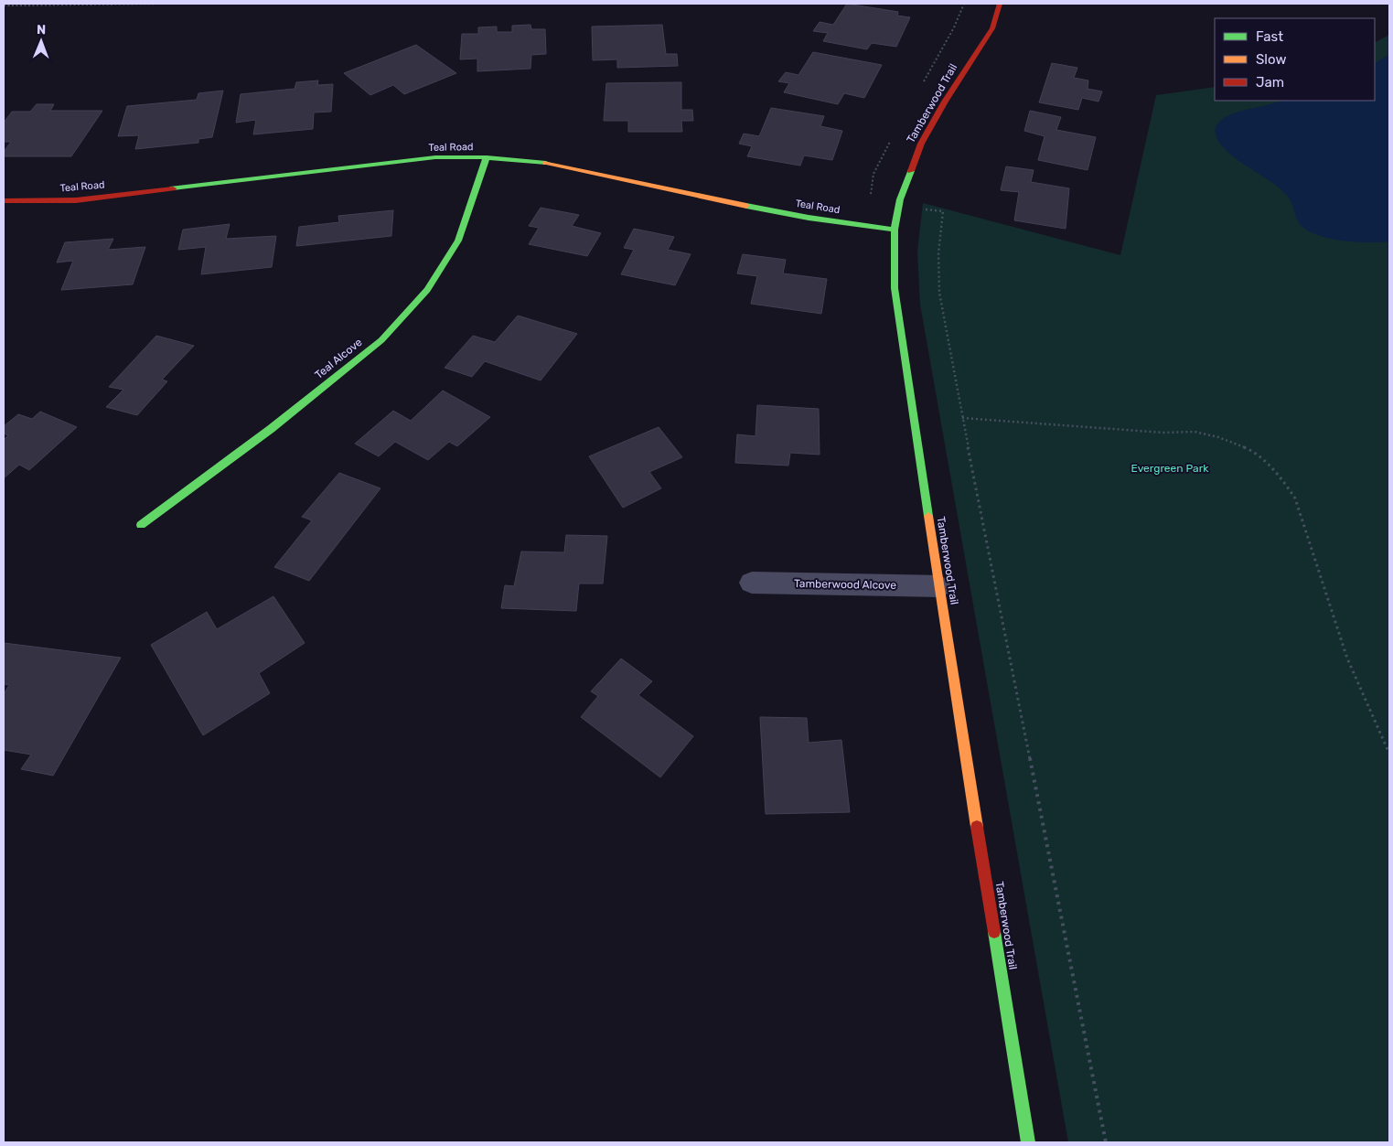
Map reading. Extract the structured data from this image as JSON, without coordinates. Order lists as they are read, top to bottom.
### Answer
{
  "streets": {
    "street": [
      "Tamberwood Trail",
      "Teal Road",
      "Teal Alcove",
      "Tamberwood Alcove"
    ]
  },
  "crossings": [
    ["Tamberwood Trail", "Teal Road"],
    ["Tamberwood Trail", "Tamberwood Alcove"],
    ["Teal Road", "Teal Alcove"]
  ],
  "parks": ["Evergreen Park"],
  "legend": ["Fast", "Slow", "Jam"],
  "north": "top"
}
